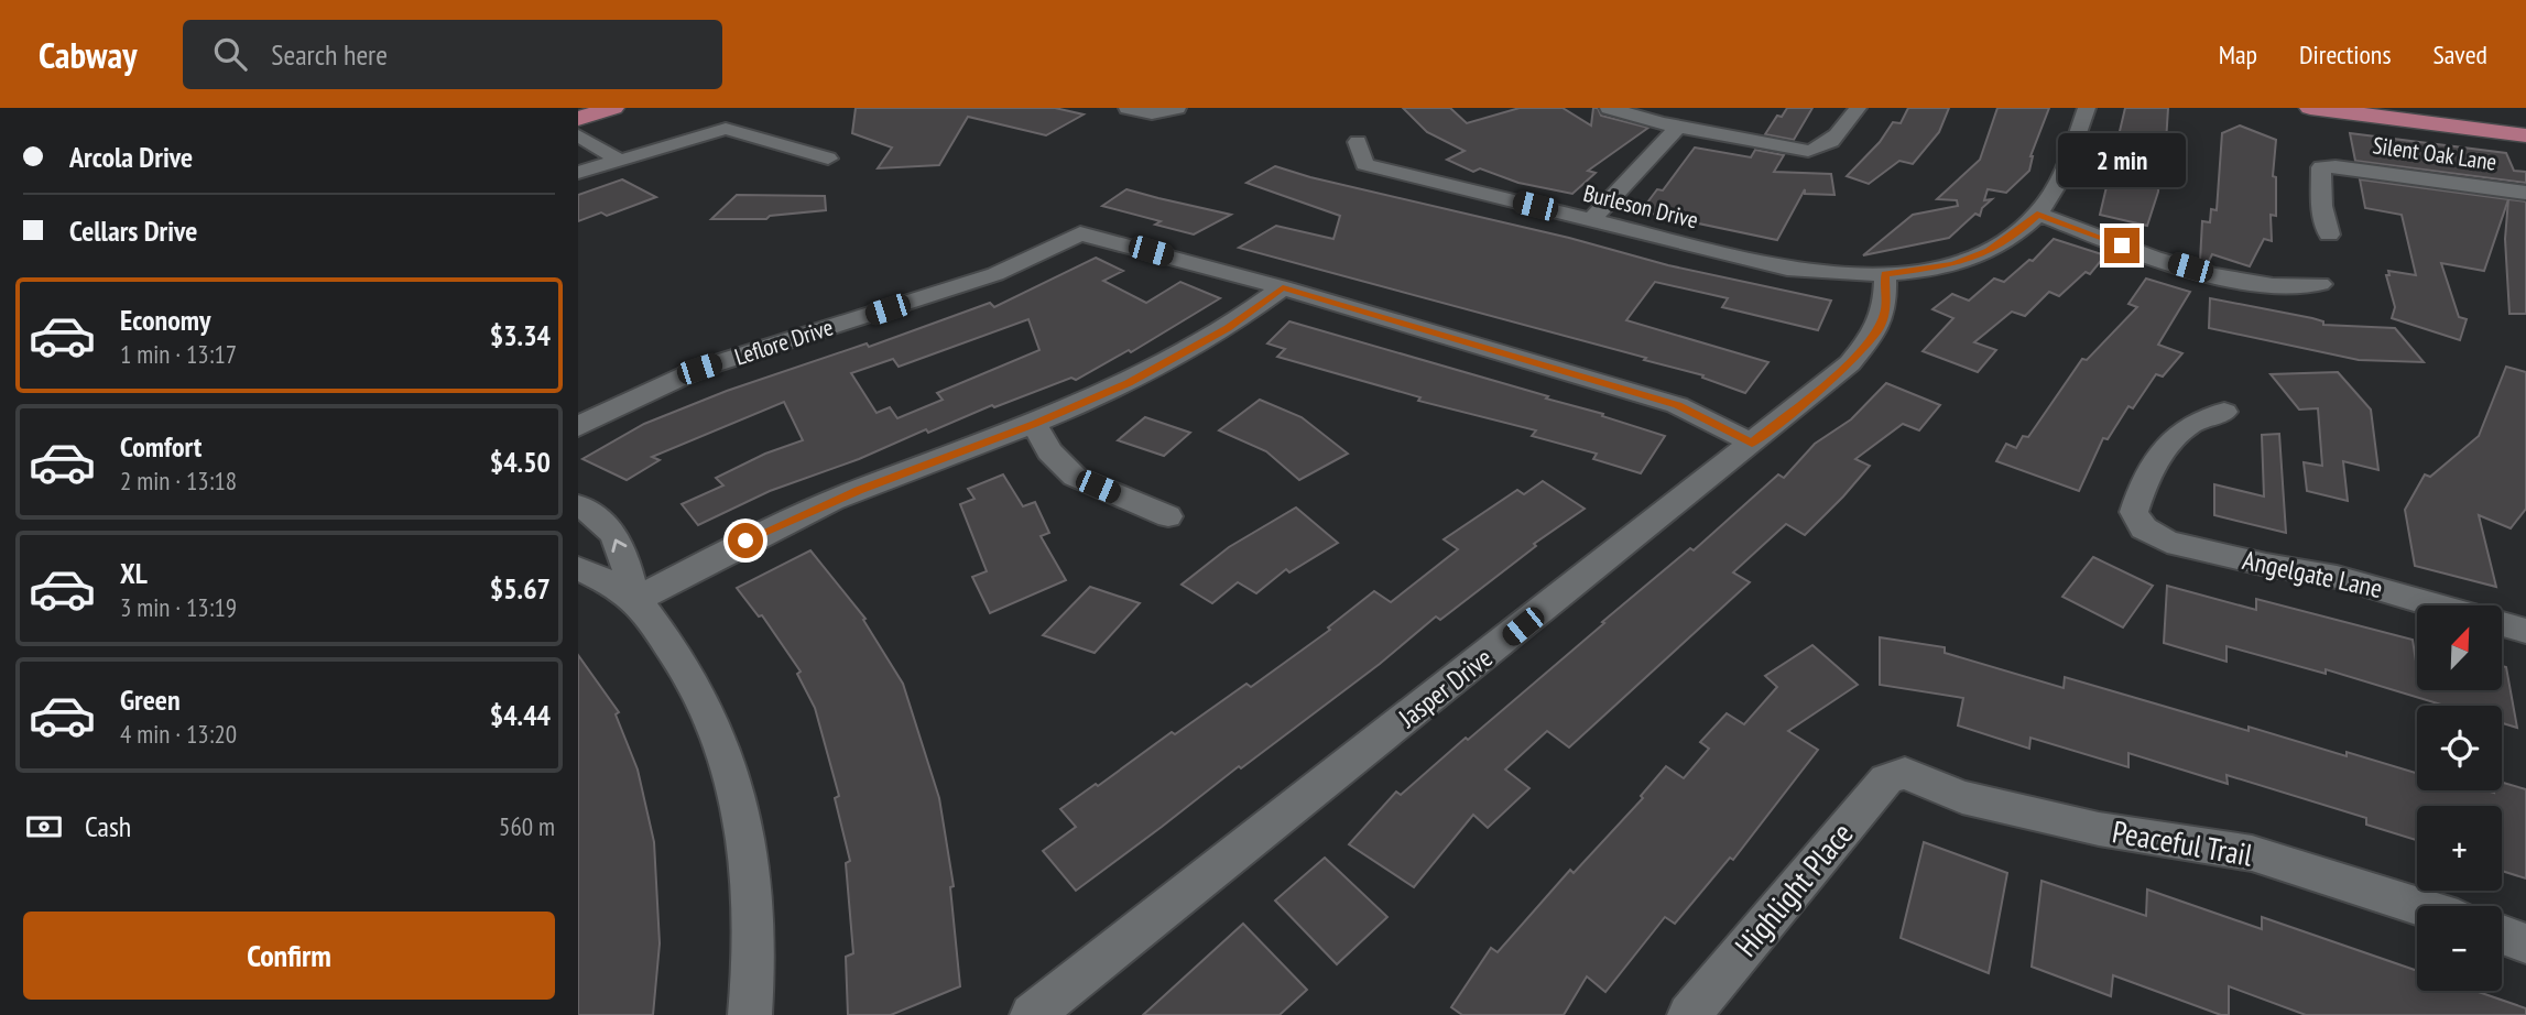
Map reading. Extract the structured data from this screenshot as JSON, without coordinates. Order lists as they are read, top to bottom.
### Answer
{
  "streets": {
    "street": [
      "Silent Oak Lane",
      "Burleson Drive",
      "Leflore Drive",
      "Angelgate Lane",
      "Jasper Drive",
      "Peaceful Trail",
      "Highlight Place"
    ]
  },
  "crossings": [
    ["Burleson Drive", "Jasper Drive"],
    ["Peaceful Trail", "Highlight Place"]
  ],
  "north": "top right",
  "page": {
    "header": "Cabway",
    "search": "Search here",
    "nav": ["Map", "Directions", "Saved"],
    "banner": ["Arcola Drive", "Cellars Drive"],
    "bubble": "2 min",
    "list": [
      {
        "name": "Economy",
        "note": "1 min · 13:17",
        "value": "$3.34"
      },
      {
        "name": "Comfort",
        "note": "2 min · 13:18",
        "value": "$4.50"
      },
      {
        "name": "XL",
        "note": "3 min · 13:19",
        "value": "$5.67"
      },
      {
        "name": "Green",
        "note": "4 min · 13:20",
        "value": "$4.44"
      }
    ],
    "map_buttons": ["+", "−"],
    "pay": ["Cash", "560 m"],
    "buttons": "Confirm"
  }
}
